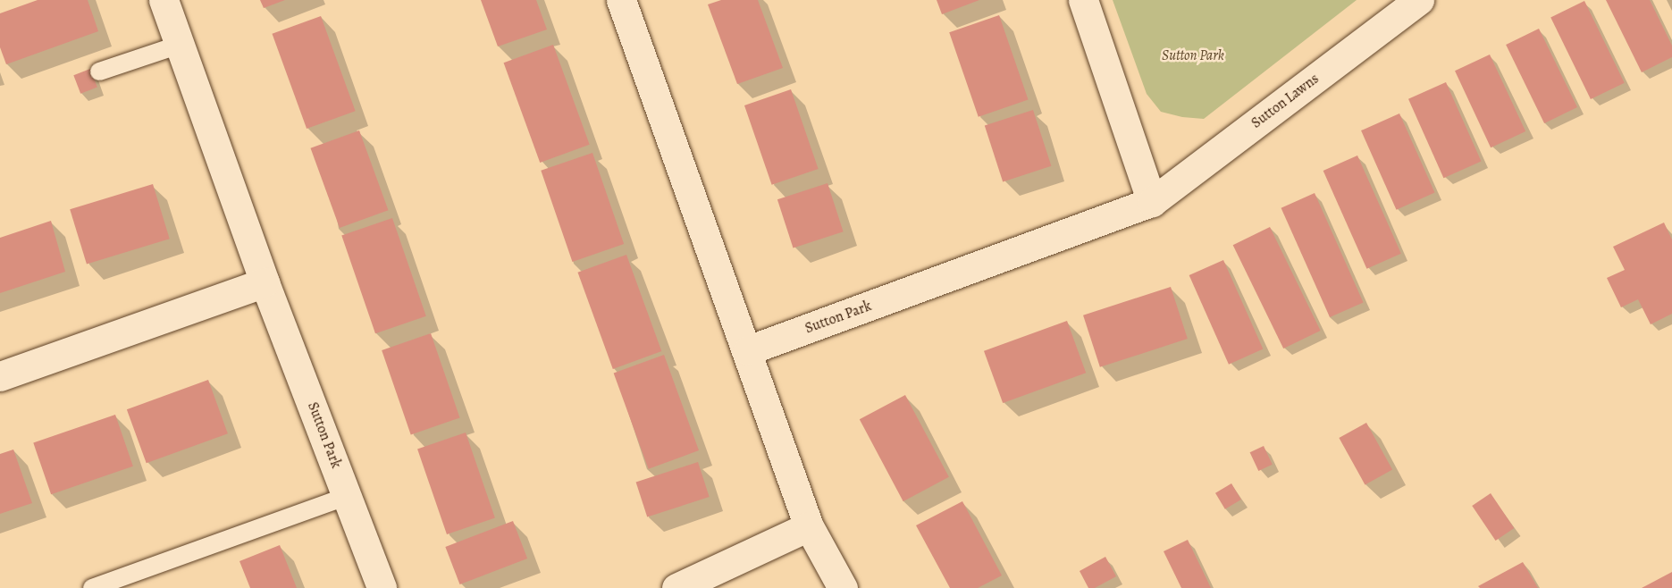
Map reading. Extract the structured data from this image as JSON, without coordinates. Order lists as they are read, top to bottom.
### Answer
{
  "streets": {
    "street": ["Sutton Lawns", "Sutton Park"]
  },
  "crossings": [
    ["Sutton Lawns", "Sutton Park"]
  ],
  "parks": ["Sutton Park"]
}
